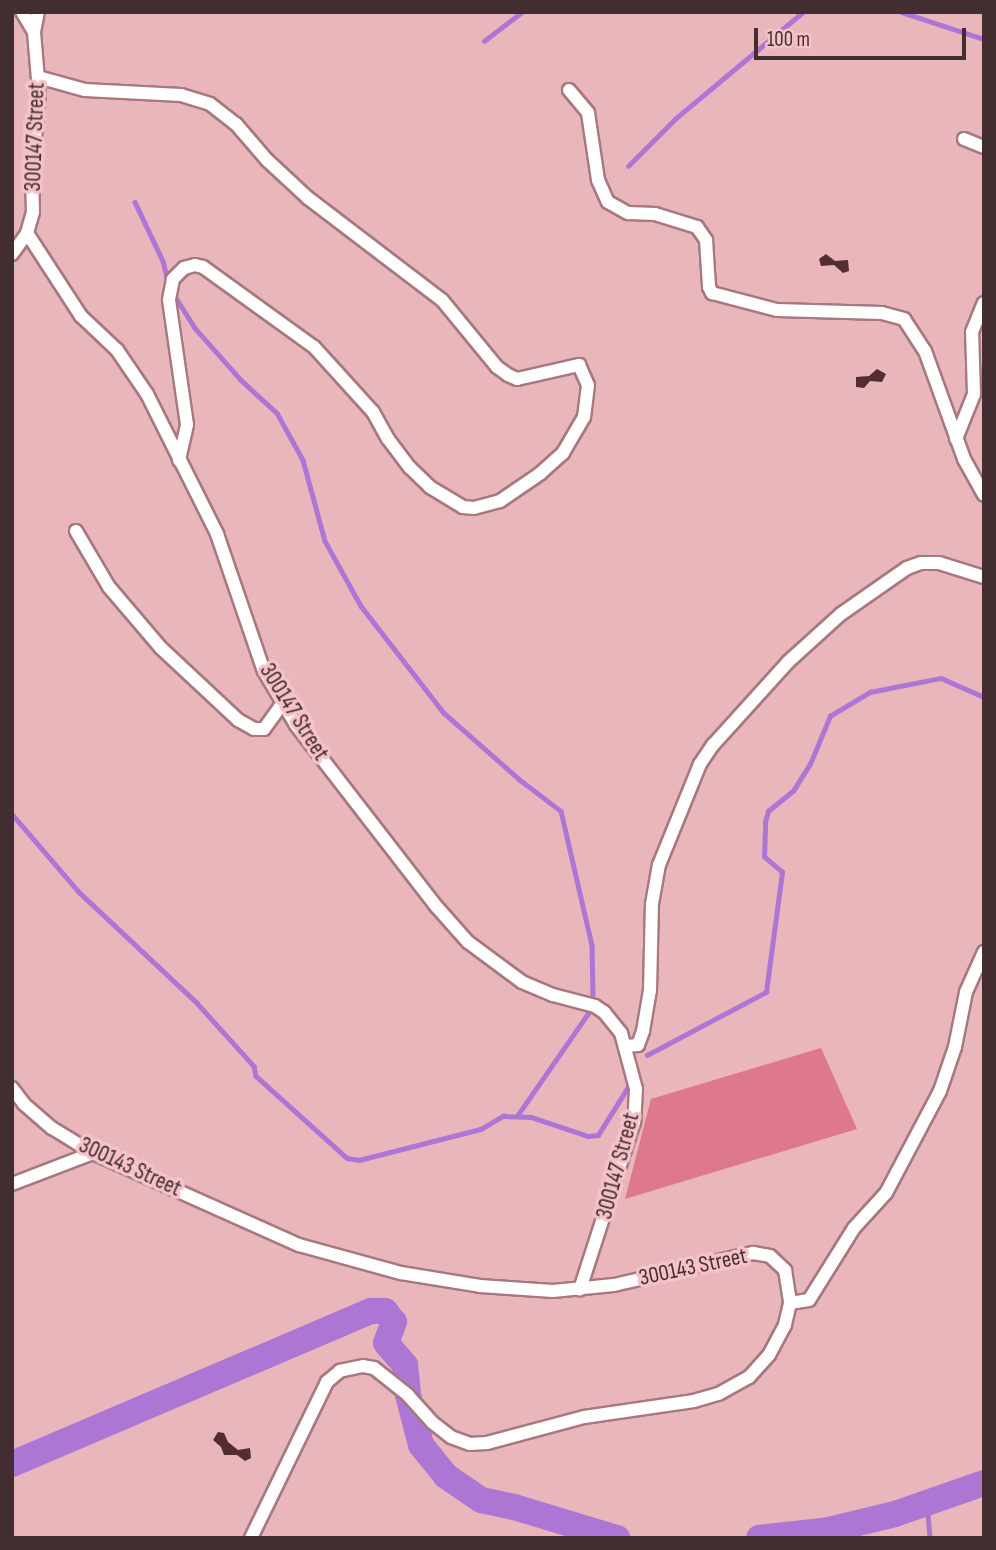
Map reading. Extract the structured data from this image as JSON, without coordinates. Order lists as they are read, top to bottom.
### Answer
{
  "streets": {
    "street": ["300147 Street", "300143 Street"]
  },
  "crossings": [
    ["300147 Street", "300143 Street"]
  ],
  "scale_bar": "100 m"
}
